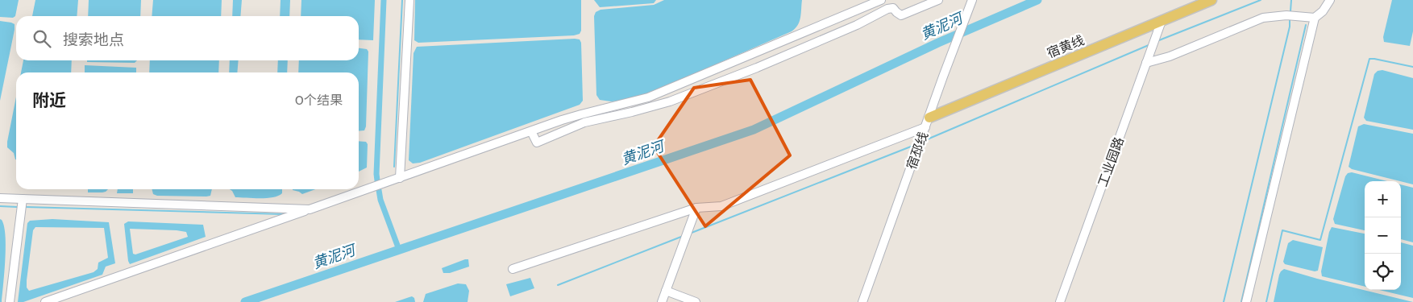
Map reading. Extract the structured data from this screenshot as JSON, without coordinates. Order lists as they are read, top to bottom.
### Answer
{
  "streets": {
    "main road": ["宿黄线"],
    "street": ["宿邳线", "工业园路"]
  },
  "crossings": [
    ["宿黄线", "宿邳线"],
    ["宿黄线", "工业园路"]
  ],
  "water": ["黄泥河"],
  "page": {
    "search": "搜索地点",
    "heading": ["附近", "0个结果"],
    "map_buttons": ["+", "−"]
  }
}
